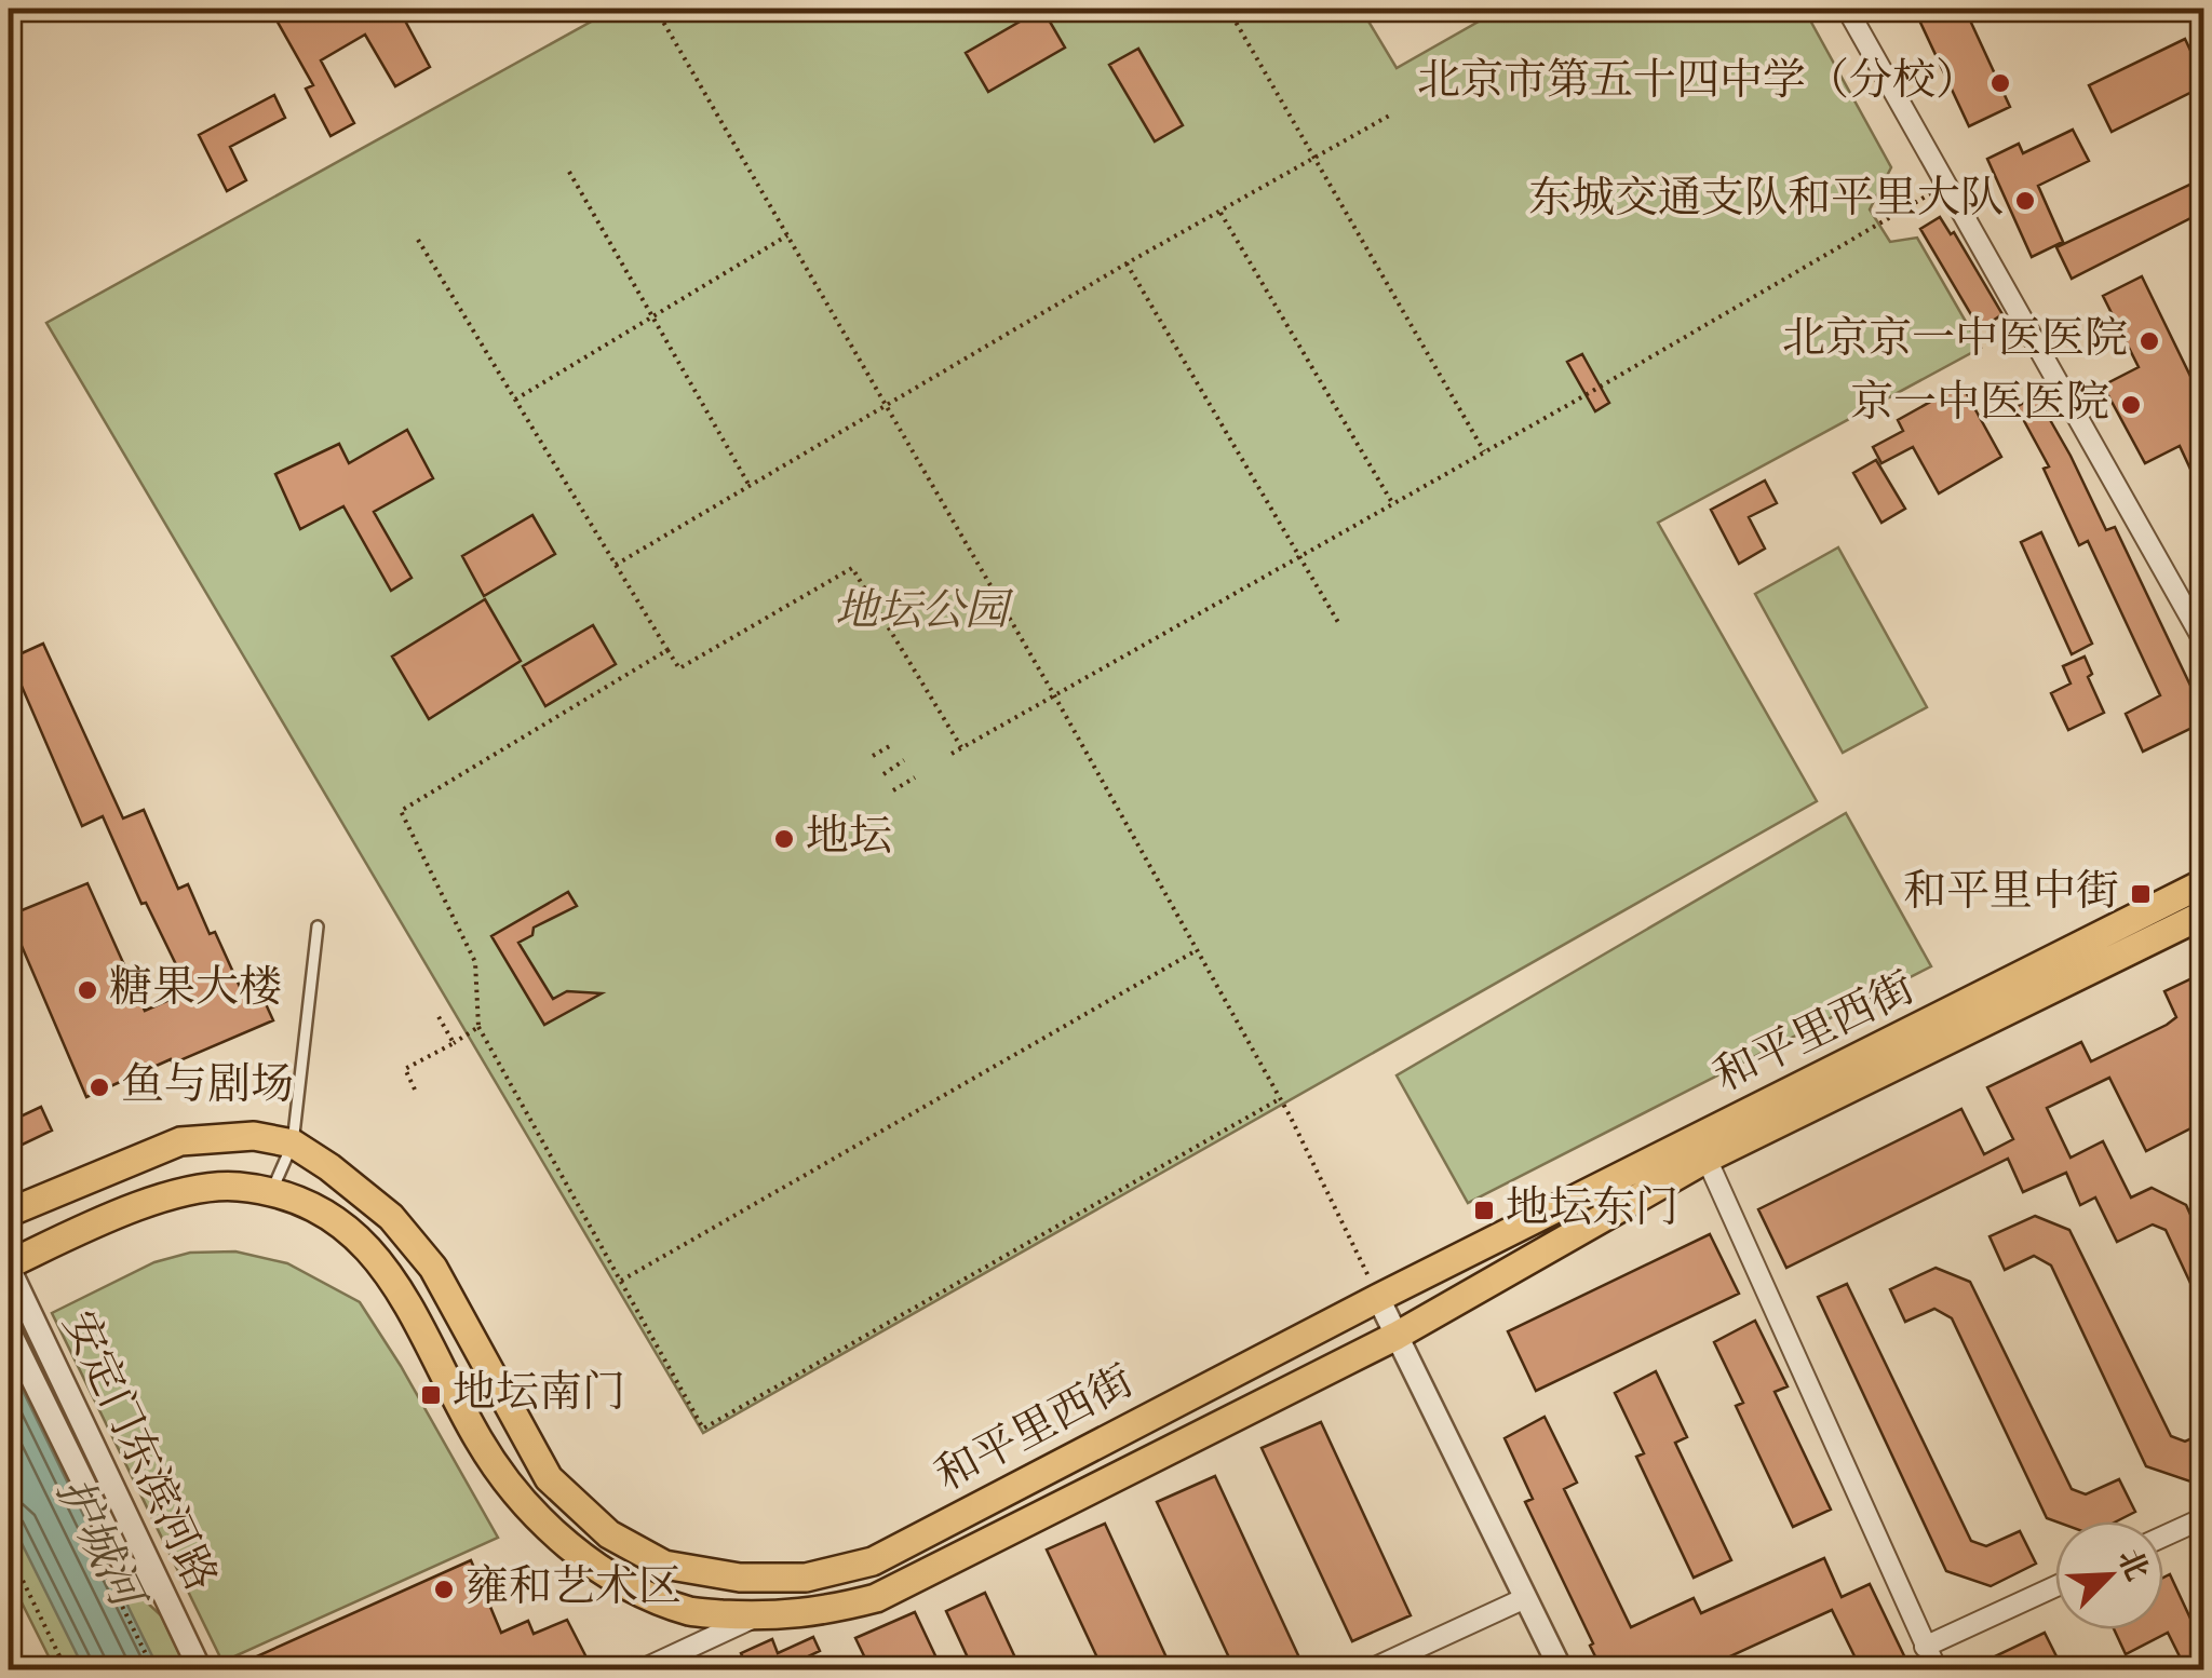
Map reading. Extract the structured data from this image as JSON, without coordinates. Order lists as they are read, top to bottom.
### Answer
{
  "streets": {
    "main road": ["和平里西街"],
    "street": ["安定门东滨河路"]
  },
  "crossings": [
    ["和平里西街", "安定门东滨河路"]
  ],
  "water": ["护城河"],
  "parks": ["地坛公园"],
  "places": {
    "other": [
      "北京市第五十四中学（分校）",
      "东城交通支队和平里大队",
      "北京京一中医医院",
      "京一中医医院",
      "地坛",
      "糖果大楼",
      "鱼与剧场",
      "雍和艺术区"
    ],
    "transit": ["和平里中街", "地坛东门", "地坛南门"]
  },
  "north": "top right"
}
